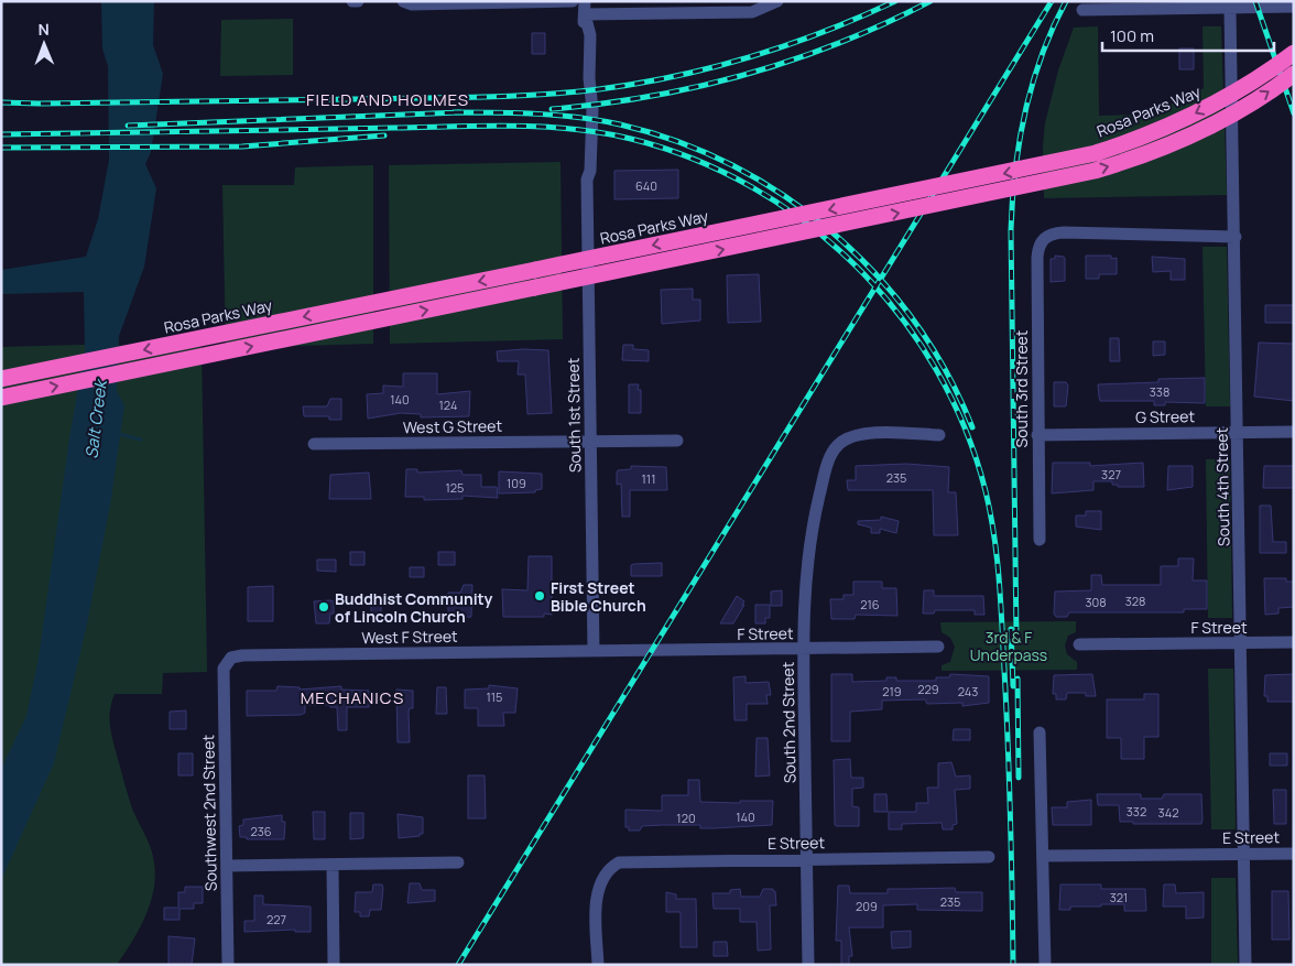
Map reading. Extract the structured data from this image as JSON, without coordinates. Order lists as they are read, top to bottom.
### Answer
{
  "streets": {
    "highway": ["Rosa Parks Way"],
    "street": [
      "South 3rd Street",
      "South 1st Street",
      "G Street",
      "West G Street",
      "South 4th Street",
      "F Street",
      "West F Street",
      "South 2nd Street",
      "Southwest 2nd Street",
      "E Street"
    ]
  },
  "crossings": [
    ["South 3rd Street", "G Street"],
    ["South 3rd Street", "South 4th Street"],
    ["South 1st Street", "West G Street"],
    ["South 1st Street", "F Street"],
    ["South 1st Street", "West F Street"],
    ["G Street", "South 4th Street"],
    ["South 4th Street", "F Street"],
    ["South 4th Street", "E Street"],
    ["F Street", "West F Street"],
    ["F Street", "South 2nd Street"],
    ["West F Street", "Southwest 2nd Street"],
    ["South 2nd Street", "E Street"]
  ],
  "districts": ["FIELD AND HOLMES", "MECHANICS"],
  "water": ["Salt Creek"],
  "parks": ["3rd & F Underpass"],
  "places": ["First Street Bible Church", "Buddhist Community of Lincoln Church"],
  "house_numbers": [
    "640",
    "338",
    "140",
    "124",
    "327",
    "235",
    "111",
    "109",
    "125",
    "328",
    "308",
    "216",
    "229",
    "219",
    "243",
    "115",
    "332",
    "342",
    "140",
    "120",
    "236",
    "321",
    "235",
    "209",
    "227"
  ],
  "scale_bar": "100 m",
  "north": "top"
}
